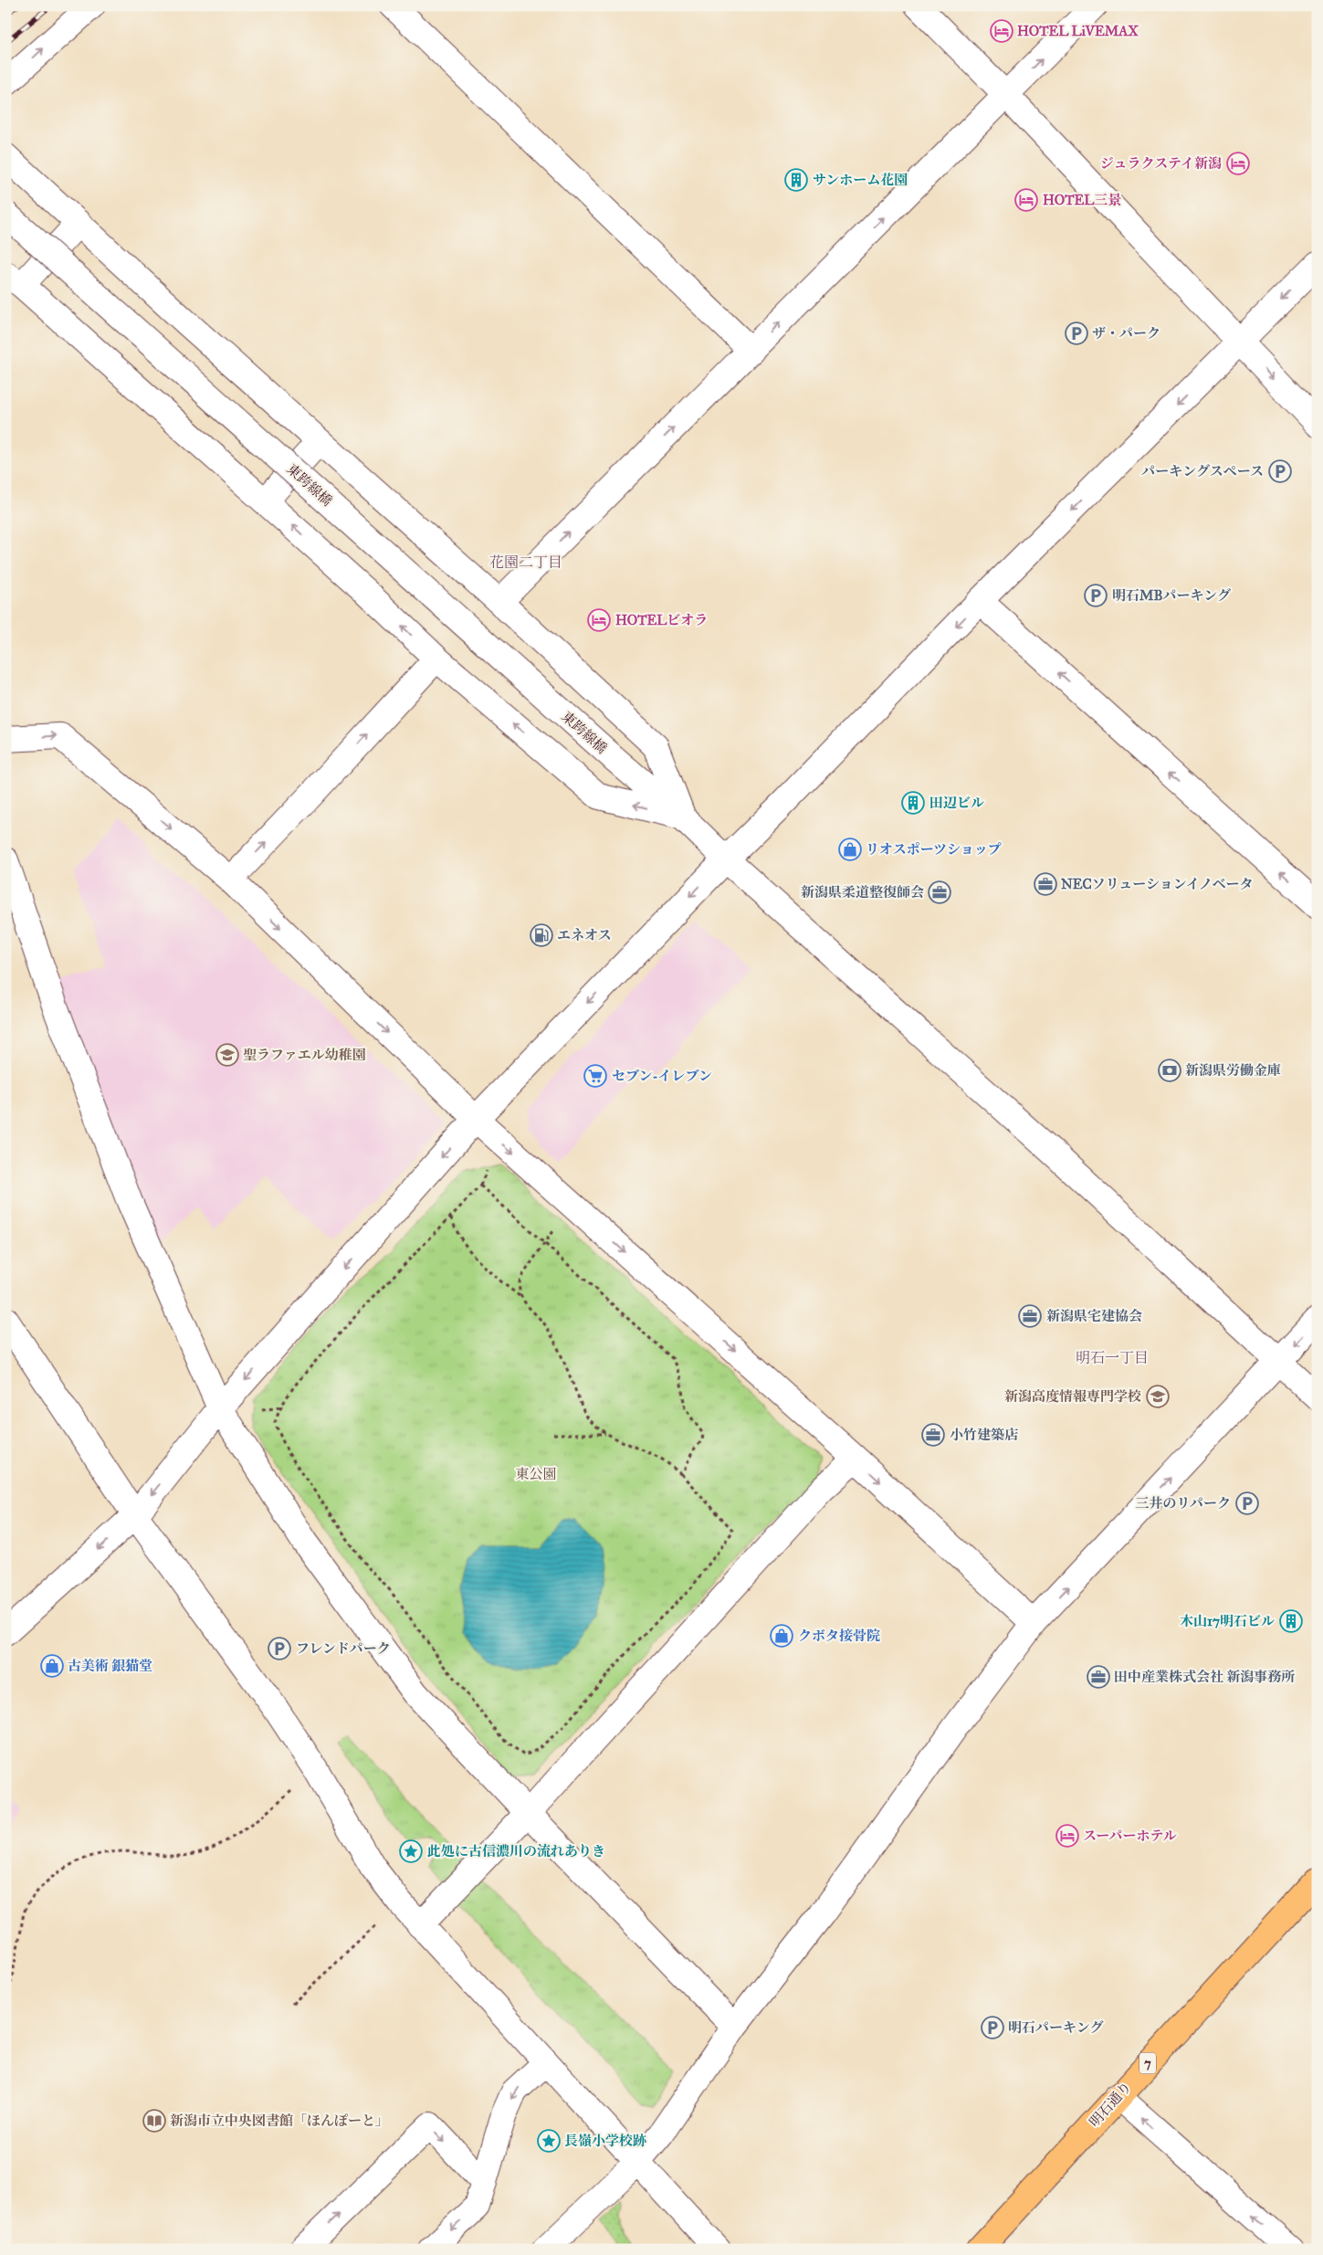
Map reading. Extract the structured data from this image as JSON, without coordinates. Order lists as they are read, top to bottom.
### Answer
{
  "streets": {
    "highway": ["7", "明石通り"],
    "street": ["東跨線橋"]
  },
  "districts": ["花園二丁目", "明石一丁目"],
  "parks": ["東公園"],
  "places": {
    "hotel": [
      "HOTEL LiVEMAX",
      "ジュラクステイ新潟",
      "HOTEL三景",
      "HOTELビオラ",
      "スーパーホテル"
    ],
    "building": ["サンホーム花園", "田辺ビル", "木山17明石ビル"],
    "parking": [
      "ザ・パーク",
      "パーキングスペース",
      "明石MBパーキング",
      "三井のリパーク",
      "フレンドパーク",
      "明石パーキング"
    ],
    "shop": ["リオスポーツショップ", "クボタ接骨院", "古美術 銀猫堂"],
    "office": [
      "NECソリューションイノベータ",
      "新潟県柔道整復師会",
      "新潟県宅建協会",
      "小竹建築店",
      "田中産業株式会社 新潟事務所"
    ],
    "fuel station": ["エネオス"],
    "school or university": ["聖ラファエル幼稚園", "新潟高度情報専門学校"],
    "bank": ["新潟県労働金庫"],
    "supermarket": ["セブン-イレブン"],
    "place": ["此処に古信濃川の流れありき", "長嶺小学校跡"],
    "library": ["新潟市立中央図書館「ほんぽーと」"]
  }
}
